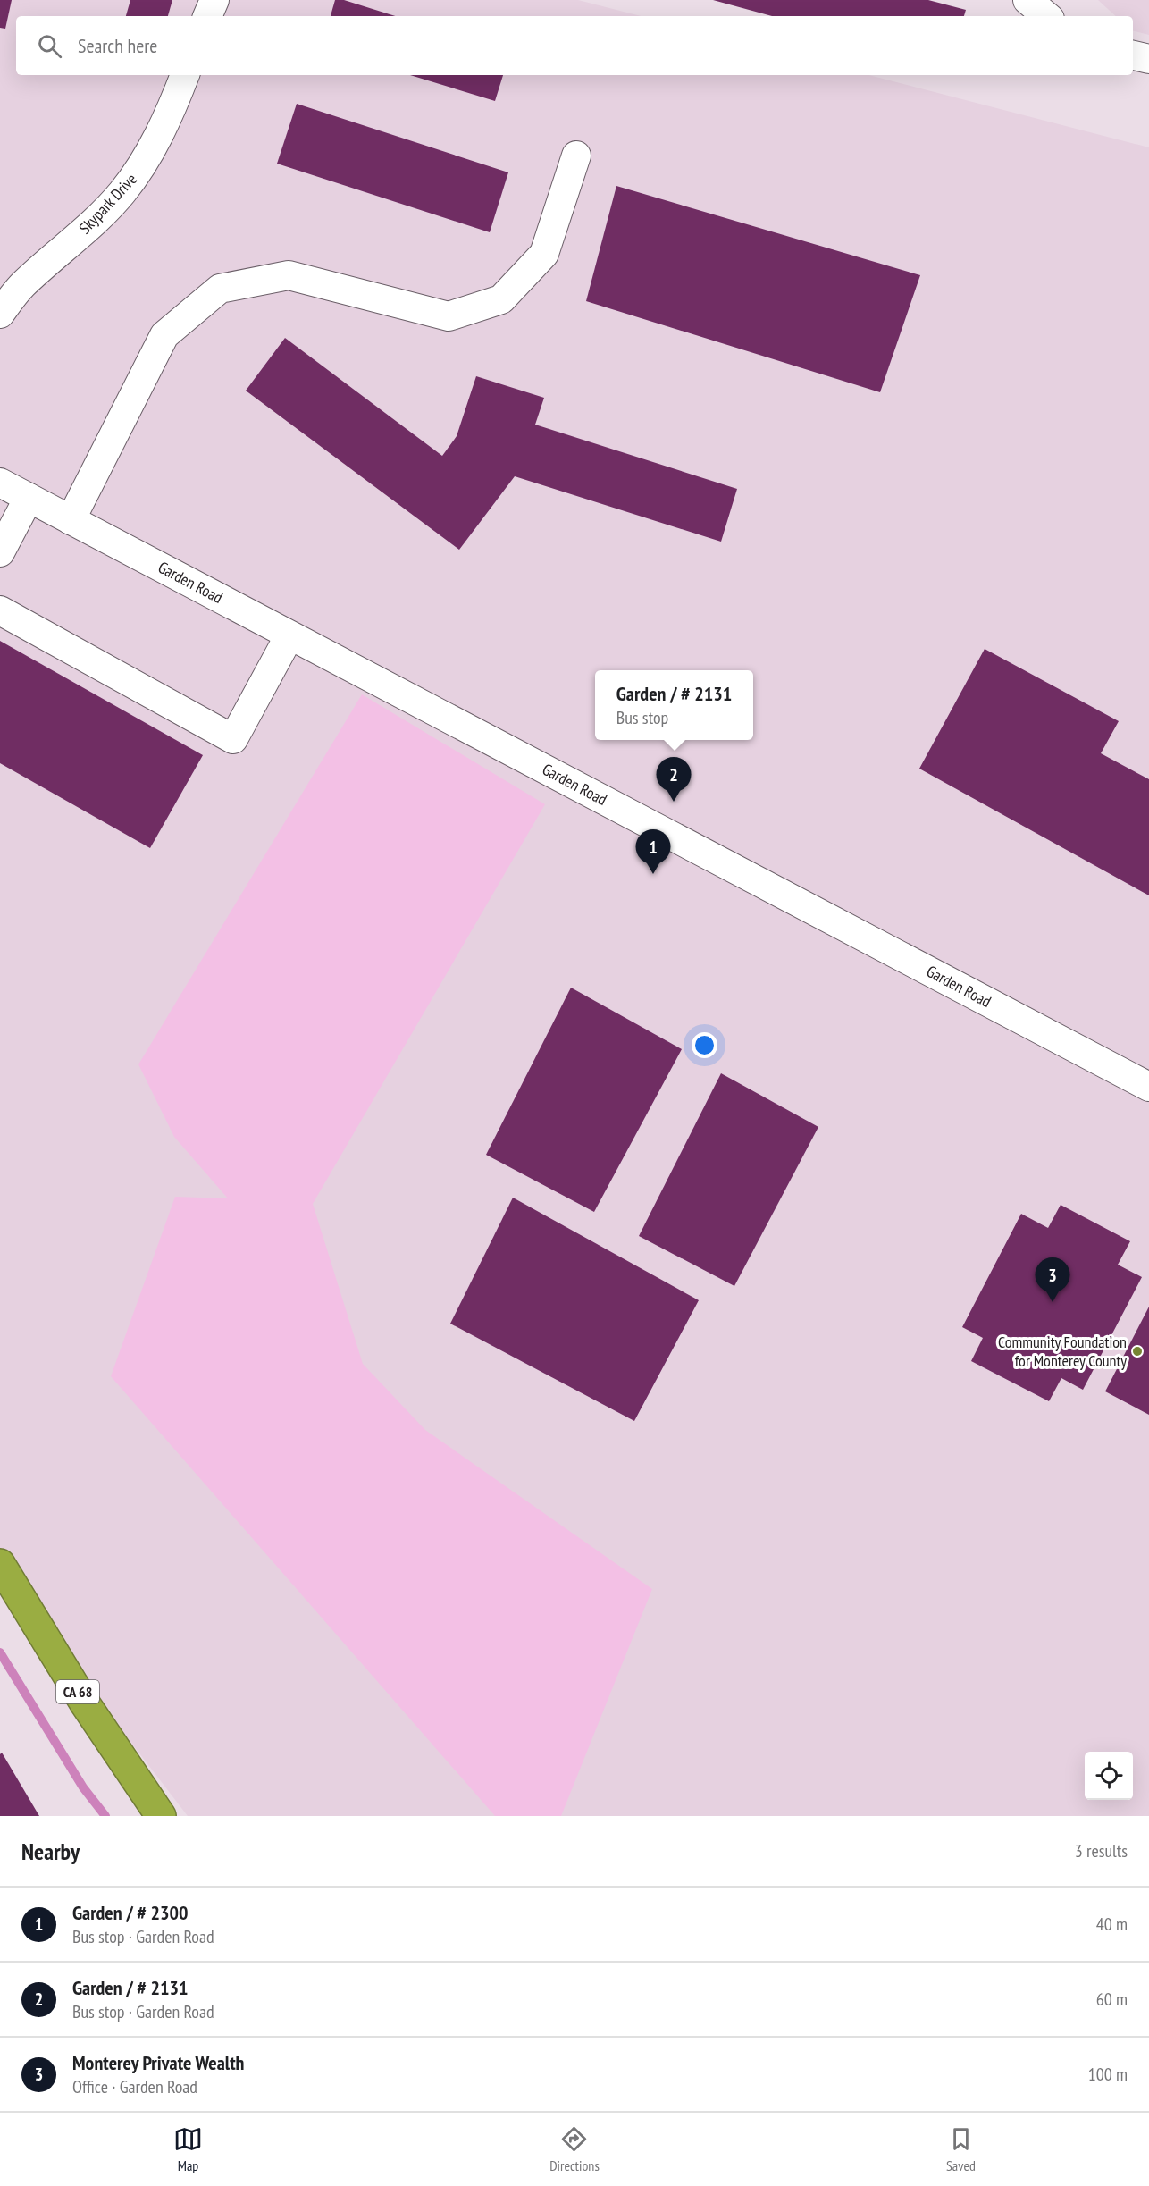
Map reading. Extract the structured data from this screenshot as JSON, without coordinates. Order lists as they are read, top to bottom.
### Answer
{
  "streets": {
    "highway": ["CA 68"],
    "street": ["Skypark Drive", "Garden Road"]
  },
  "places": ["Community Foundation for Monterey County"],
  "page": {
    "search": "Search here",
    "popup": ["Garden / # 2131", "Bus stop"],
    "pins": ["2", "1", "3"],
    "heading": ["Nearby", "3 results"],
    "list": [
      {
        "mark": "1",
        "name": "Garden / # 2300",
        "note": "Bus stop · Garden Road",
        "value": "40 m"
      },
      {
        "mark": "2",
        "name": "Garden / # 2131",
        "note": "Bus stop · Garden Road",
        "value": "60 m"
      },
      {
        "mark": "3",
        "name": "Monterey Private Wealth",
        "note": "Office · Garden Road",
        "value": "100 m"
      }
    ],
    "nav": ["Map", "Directions", "Saved"]
  }
}
